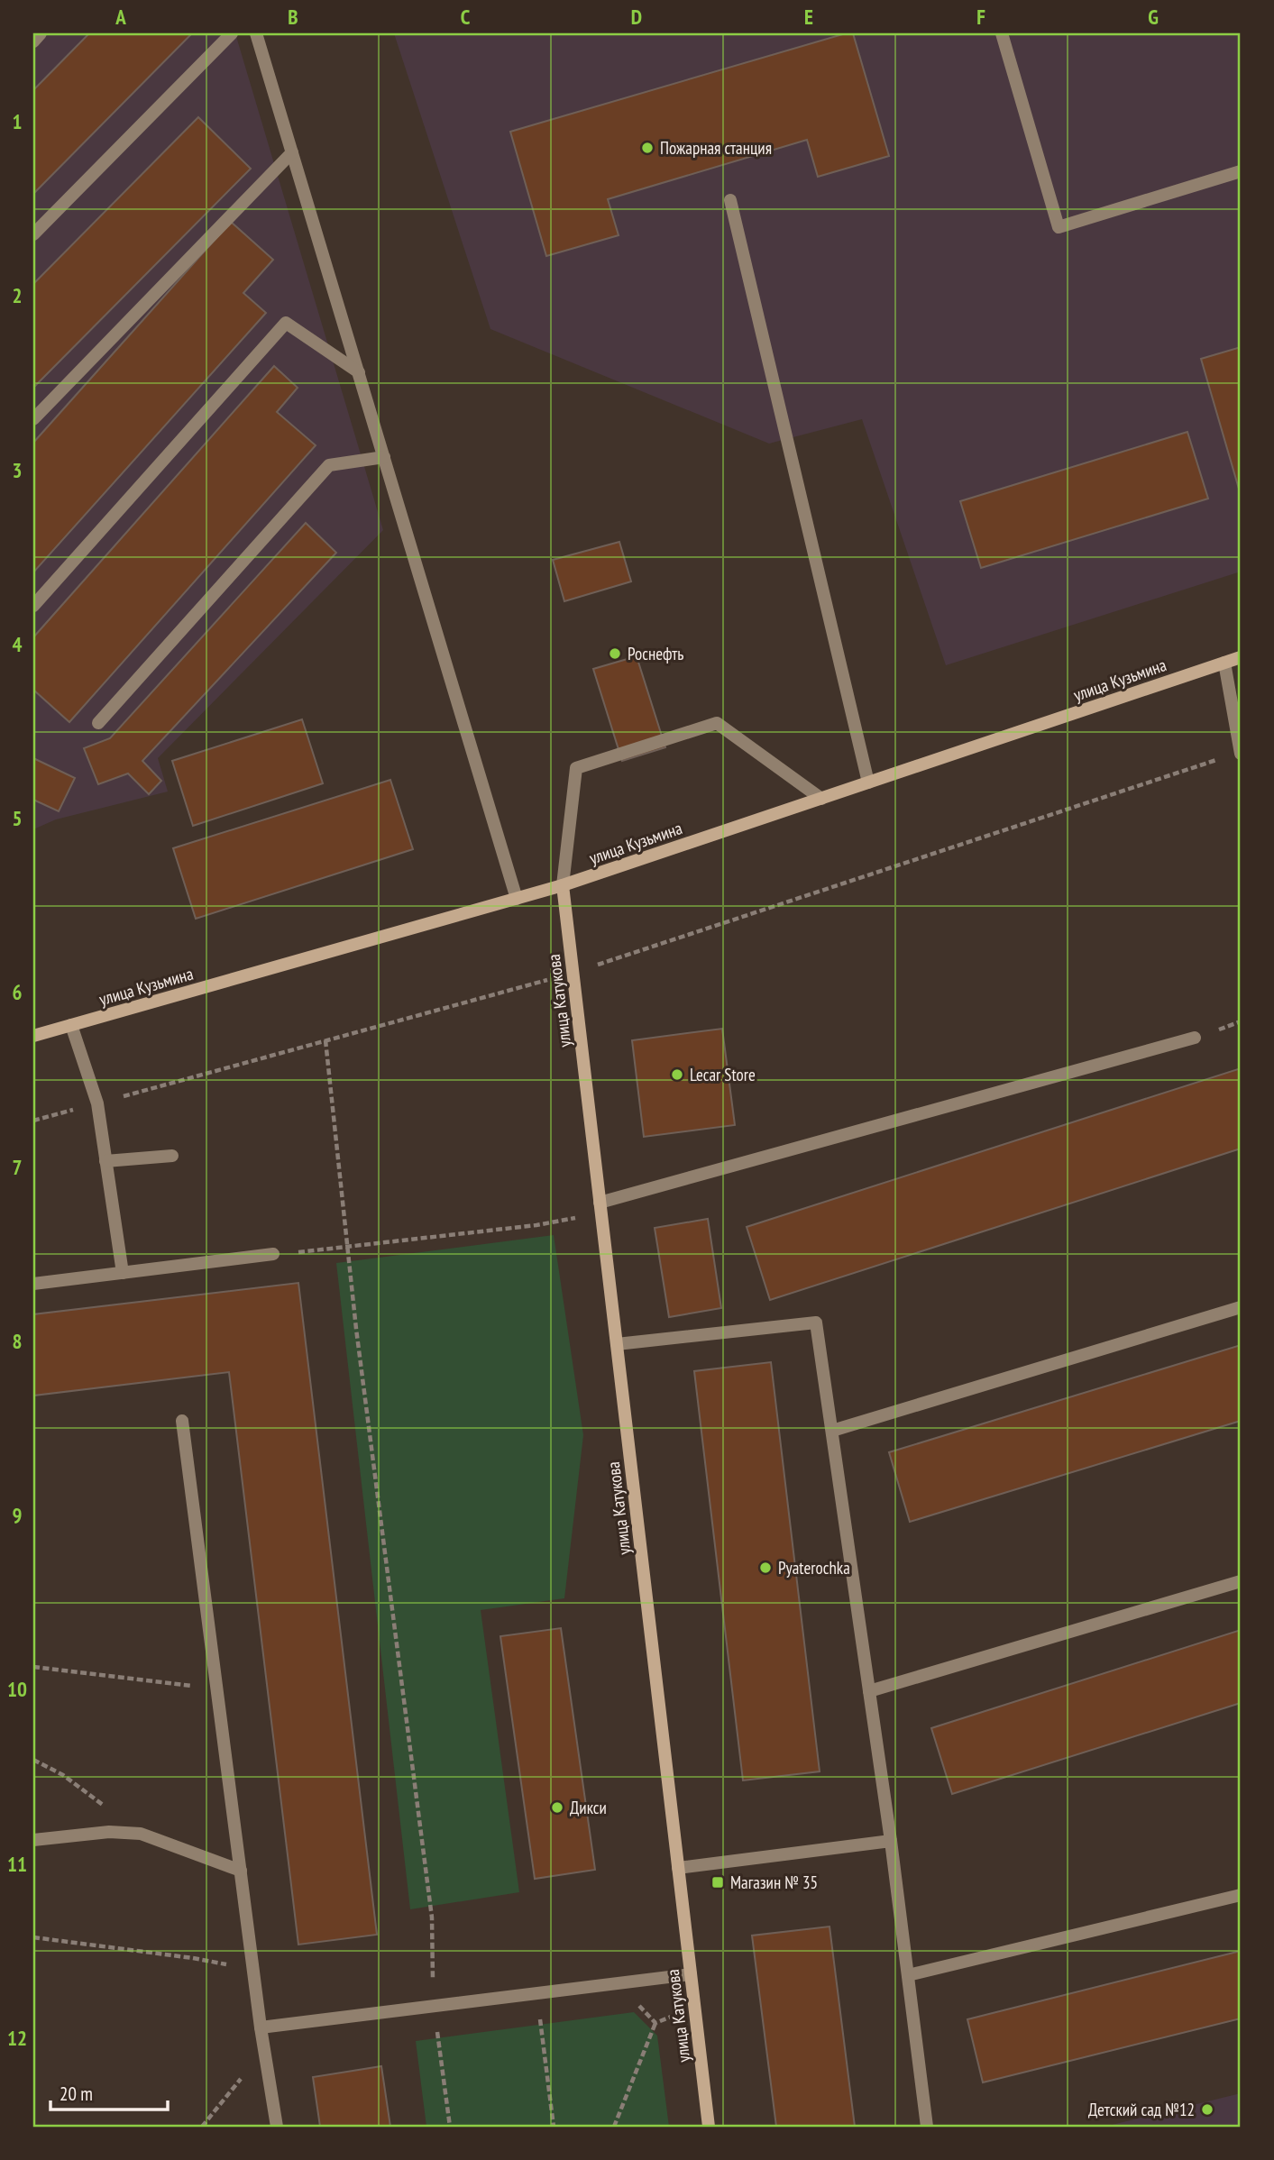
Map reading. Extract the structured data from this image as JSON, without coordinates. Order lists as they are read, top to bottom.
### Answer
{
  "streets": {
    "main road": ["улица Кузьмина", "улица Катукова"]
  },
  "crossings": [
    ["улица Кузьмина", "улица Катукова"]
  ],
  "places": {
    "other": [
      "Пожарная станция",
      "Роснефть",
      "Lecar Store",
      "Pyaterochka",
      "Дикси",
      "Детский сад №12"
    ],
    "transit": ["Магазин № 35"]
  },
  "scale_bar": "20 m",
  "grid": {
    "columns": [
      "A",
      "B",
      "C",
      "D",
      "E",
      "F",
      "G"
    ],
    "rows": [
      "1",
      "2",
      "3",
      "4",
      "5",
      "6",
      "7",
      "8",
      "9",
      "10",
      "11",
      "12"
    ]
  }
}
